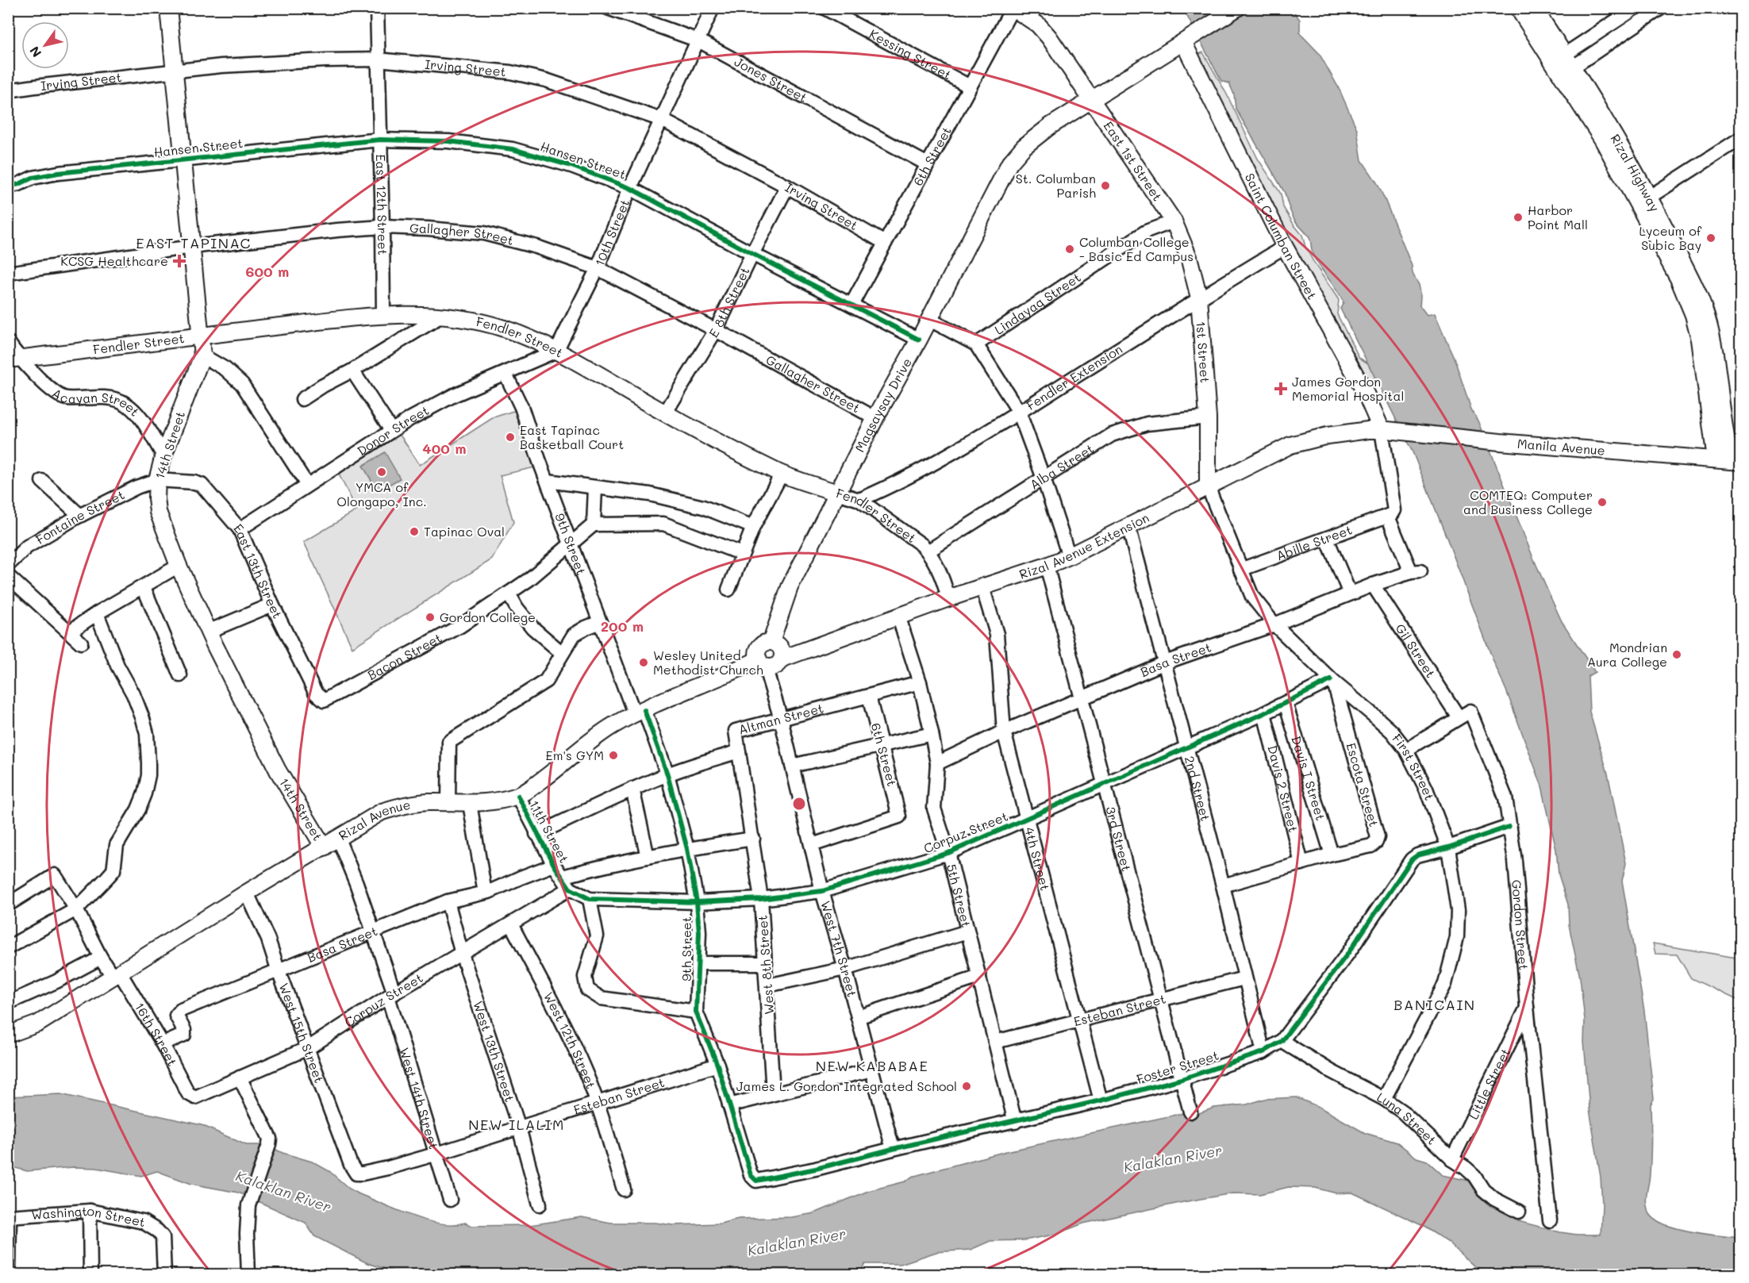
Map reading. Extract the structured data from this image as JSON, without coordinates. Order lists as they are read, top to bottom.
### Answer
{
  "streets": {
    "main road": [
      "East 1st Street",
      "Rizal Highway",
      "Saint Columban Street",
      "Fendler Street",
      "1st Street",
      "Magsaysay Drive",
      "14th Street",
      "Manila Avenue",
      "Rizal Avenue Extension",
      "Rizal Avenue"
    ],
    "street": [
      "Kessing Street",
      "Irving Street",
      "Jones Street",
      "Hansen Street",
      "6th Street",
      "East 12th Street",
      "10th Street",
      "Gallagher Street",
      "E 8th Street",
      "Lindayag Street",
      "Fendler Extension",
      "Acayan Street",
      "Donor Street",
      "Alba Street",
      "Fontaine Street",
      "Abille Street",
      "9th Street",
      "East 13th Street",
      "Gil Street",
      "Bacon Street",
      "Basa Street",
      "Altman Street",
      "First Street",
      "Davis I Street",
      "Escota Street",
      "2nd Street",
      "Davis 2 Street",
      "11th Street",
      "Corpuz Street",
      "3rd Street",
      "4th Street",
      "5th Street",
      "Gordon Street",
      "West 7th Street",
      "West 8th Street",
      "Esteban Street",
      "West 15th Street",
      "16th Street",
      "West 12th Street",
      "West 13th Street",
      "Foster Street",
      "Little Street",
      "West 14th Street",
      "Luna Street",
      "Washington Street"
    ]
  },
  "crossings": [
    ["Kessing Street", "6th Street"],
    ["Irving Street", "6th Street"],
    ["Irving Street", "East 12th Street"],
    ["Irving Street", "10th Street"],
    ["Irving Street", "E 8th Street"],
    ["Irving Street", "14th Street"],
    ["Jones Street", "6th Street"],
    ["Jones Street", "10th Street"],
    ["Hansen Street", "6th Street"],
    ["Hansen Street", "East 12th Street"],
    ["Hansen Street", "10th Street"],
    ["Hansen Street", "E 8th Street"],
    ["Hansen Street", "Magsaysay Drive"],
    ["Hansen Street", "14th Street"],
    ["6th Street", "East 1st Street"],
    ["6th Street", "Altman Street"],
    ["6th Street", "West 7th Street"],
    ["East 1st Street", "Lindayag Street"],
    ["East 1st Street", "1st Street"],
    ["East 1st Street", "Magsaysay Drive"],
    ["Rizal Highway", "Manila Avenue"],
    ["East 12th Street", "Gallagher Street"],
    ["East 12th Street", "Fendler Street"],
    ["10th Street", "Gallagher Street"],
    ["10th Street", "Fendler Street"],
    ["10th Street", "Donor Street"],
    ["Gallagher Street", "E 8th Street"],
    ["Gallagher Street", "Magsaysay Drive"],
    ["Gallagher Street", "14th Street"],
    ["Saint Columban Street", "Fendler Extension"],
    ["Saint Columban Street", "Magsaysay Drive"],
    ["Saint Columban Street", "Manila Avenue"],
    ["Saint Columban Street", "Rizal Avenue Extension"],
    ["E 8th Street", "Fendler Street"],
    ["Lindayag Street", "1st Street"],
    ["Fendler Street", "Fendler Extension"],
    ["Fendler Street", "Acayan Street"],
    ["Fendler Street", "Magsaysay Drive"],
    ["Fendler Street", "Donor Street"],
    ["Fendler Street", "14th Street"],
    ["Fendler Street", "Alba Street"],
    ["Fendler Street", "Rizal Avenue Extension"],
    ["1st Street", "Fendler Extension"],
    ["1st Street", "Alba Street"],
    ["1st Street", "Rizal Avenue Extension"],
    ["1st Street", "First Street"],
    ["Acayan Street", "14th Street"],
    ["Magsaysay Drive", "Rizal Avenue Extension"],
    ["Magsaysay Drive", "Rizal Avenue"],
    ["Magsaysay Drive", "West 7th Street"],
    ["Donor Street", "9th Street"],
    ["Donor Street", "East 13th Street"],
    ["14th Street", "Fontaine Street"],
    ["14th Street", "East 13th Street"],
    ["14th Street", "Rizal Avenue"],
    ["Manila Avenue", "Rizal Avenue Extension"],
    ["Fontaine Street", "East 13th Street"],
    ["Abille Street", "Basa Street"],
    ["Abille Street", "First Street"],
    ["9th Street", "Bacon Street"],
    ["9th Street", "Altman Street"],
    ["9th Street", "Rizal Avenue"],
    ["9th Street", "Corpuz Street"],
    ["9th Street", "Esteban Street"],
    ["9th Street", "Foster Street"],
    ["Rizal Avenue Extension", "First Street"],
    ["Rizal Avenue Extension", "2nd Street"],
    ["Rizal Avenue Extension", "Rizal Avenue"],
    ["Rizal Avenue Extension", "3rd Street"],
    ["Rizal Avenue Extension", "4th Street"],
    ["Rizal Avenue Extension", "5th Street"],
    ["Rizal Avenue Extension", "West 7th Street"],
    ["East 13th Street", "Bacon Street"],
    ["Gil Street", "Basa Street"],
    ["Gil Street", "Gordon Street"],
    ["Basa Street", "First Street"],
    ["Basa Street", "2nd Street"],
    ["Basa Street", "11th Street"],
    ["Basa Street", "3rd Street"],
    ["Basa Street", "4th Street"],
    ["Basa Street", "5th Street"],
    ["Basa Street", "West 15th Street"],
    ["Basa Street", "16th Street"],
    ["Basa Street", "West 13th Street"],
    ["Basa Street", "West 14th Street"],
    ["Altman Street", "11th Street"],
    ["Altman Street", "5th Street"],
    ["Altman Street", "West 7th Street"],
    ["Altman Street", "West 8th Street"],
    ["First Street", "Escota Street"],
    ["First Street", "Corpuz Street"],
    ["First Street", "Foster Street"],
    ["First Street", "Luna Street"],
    ["Davis I Street", "Escota Street"],
    ["Davis I Street", "Corpuz Street"],
    ["Escota Street", "2nd Street"],
    ["Escota Street", "Davis 2 Street"],
    ["Escota Street", "Corpuz Street"],
    ["2nd Street", "Corpuz Street"],
    ["2nd Street", "Esteban Street"],
    ["2nd Street", "Foster Street"],
    ["Davis 2 Street", "Corpuz Street"],
    ["Rizal Avenue", "11th Street"],
    ["Rizal Avenue", "West 7th Street"],
    ["Rizal Avenue", "West 15th Street"],
    ["Rizal Avenue", "16th Street"],
    ["Rizal Avenue", "West 14th Street"],
    ["Corpuz Street", "3rd Street"],
    ["Corpuz Street", "4th Street"],
    ["Corpuz Street", "5th Street"],
    ["Corpuz Street", "West 7th Street"],
    ["Corpuz Street", "West 8th Street"],
    ["Corpuz Street", "West 15th Street"],
    ["Corpuz Street", "16th Street"],
    ["Corpuz Street", "West 12th Street"],
    ["Corpuz Street", "West 13th Street"],
    ["Corpuz Street", "West 14th Street"],
    ["3rd Street", "Esteban Street"],
    ["3rd Street", "Foster Street"],
    ["4th Street", "Esteban Street"],
    ["4th Street", "Foster Street"],
    ["5th Street", "Esteban Street"],
    ["5th Street", "Foster Street"],
    ["Gordon Street", "Foster Street"],
    ["Gordon Street", "Little Street"],
    ["West 7th Street", "Foster Street"],
    ["Esteban Street", "West 15th Street"],
    ["Esteban Street", "West 12th Street"],
    ["Esteban Street", "West 13th Street"],
    ["Esteban Street", "West 14th Street"],
    ["Foster Street", "Luna Street"],
    ["Little Street", "Luna Street"]
  ],
  "districts": [
    "EAST TAPINAC",
    "BANICAIN",
    "NEW KABABAE",
    "NEW ILALIM"
  ],
  "water": ["Kalaklan River"],
  "places": {
    "other": [
      "St. Columban Parish",
      "Harbor Point Mall",
      "Lyceum of Subic Bay",
      "Columban College - Basic Ed Campus",
      "East Tapinac Basketball Court",
      "YMCA of Olongapo, Inc.",
      "COMTEQ: Computer and Business College",
      "Tapinac Oval",
      "Gordon College",
      "Mondrian Aura College",
      "Wesley United Methodist Church",
      "Em's GYM",
      "James L. Gordon Integrated School"
    ],
    "health": ["KCSG Healthcare", "James Gordon Memorial Hospital"]
  },
  "north": "bottom left",
  "rings": ["600 m", "400 m", "200 m"]
}
